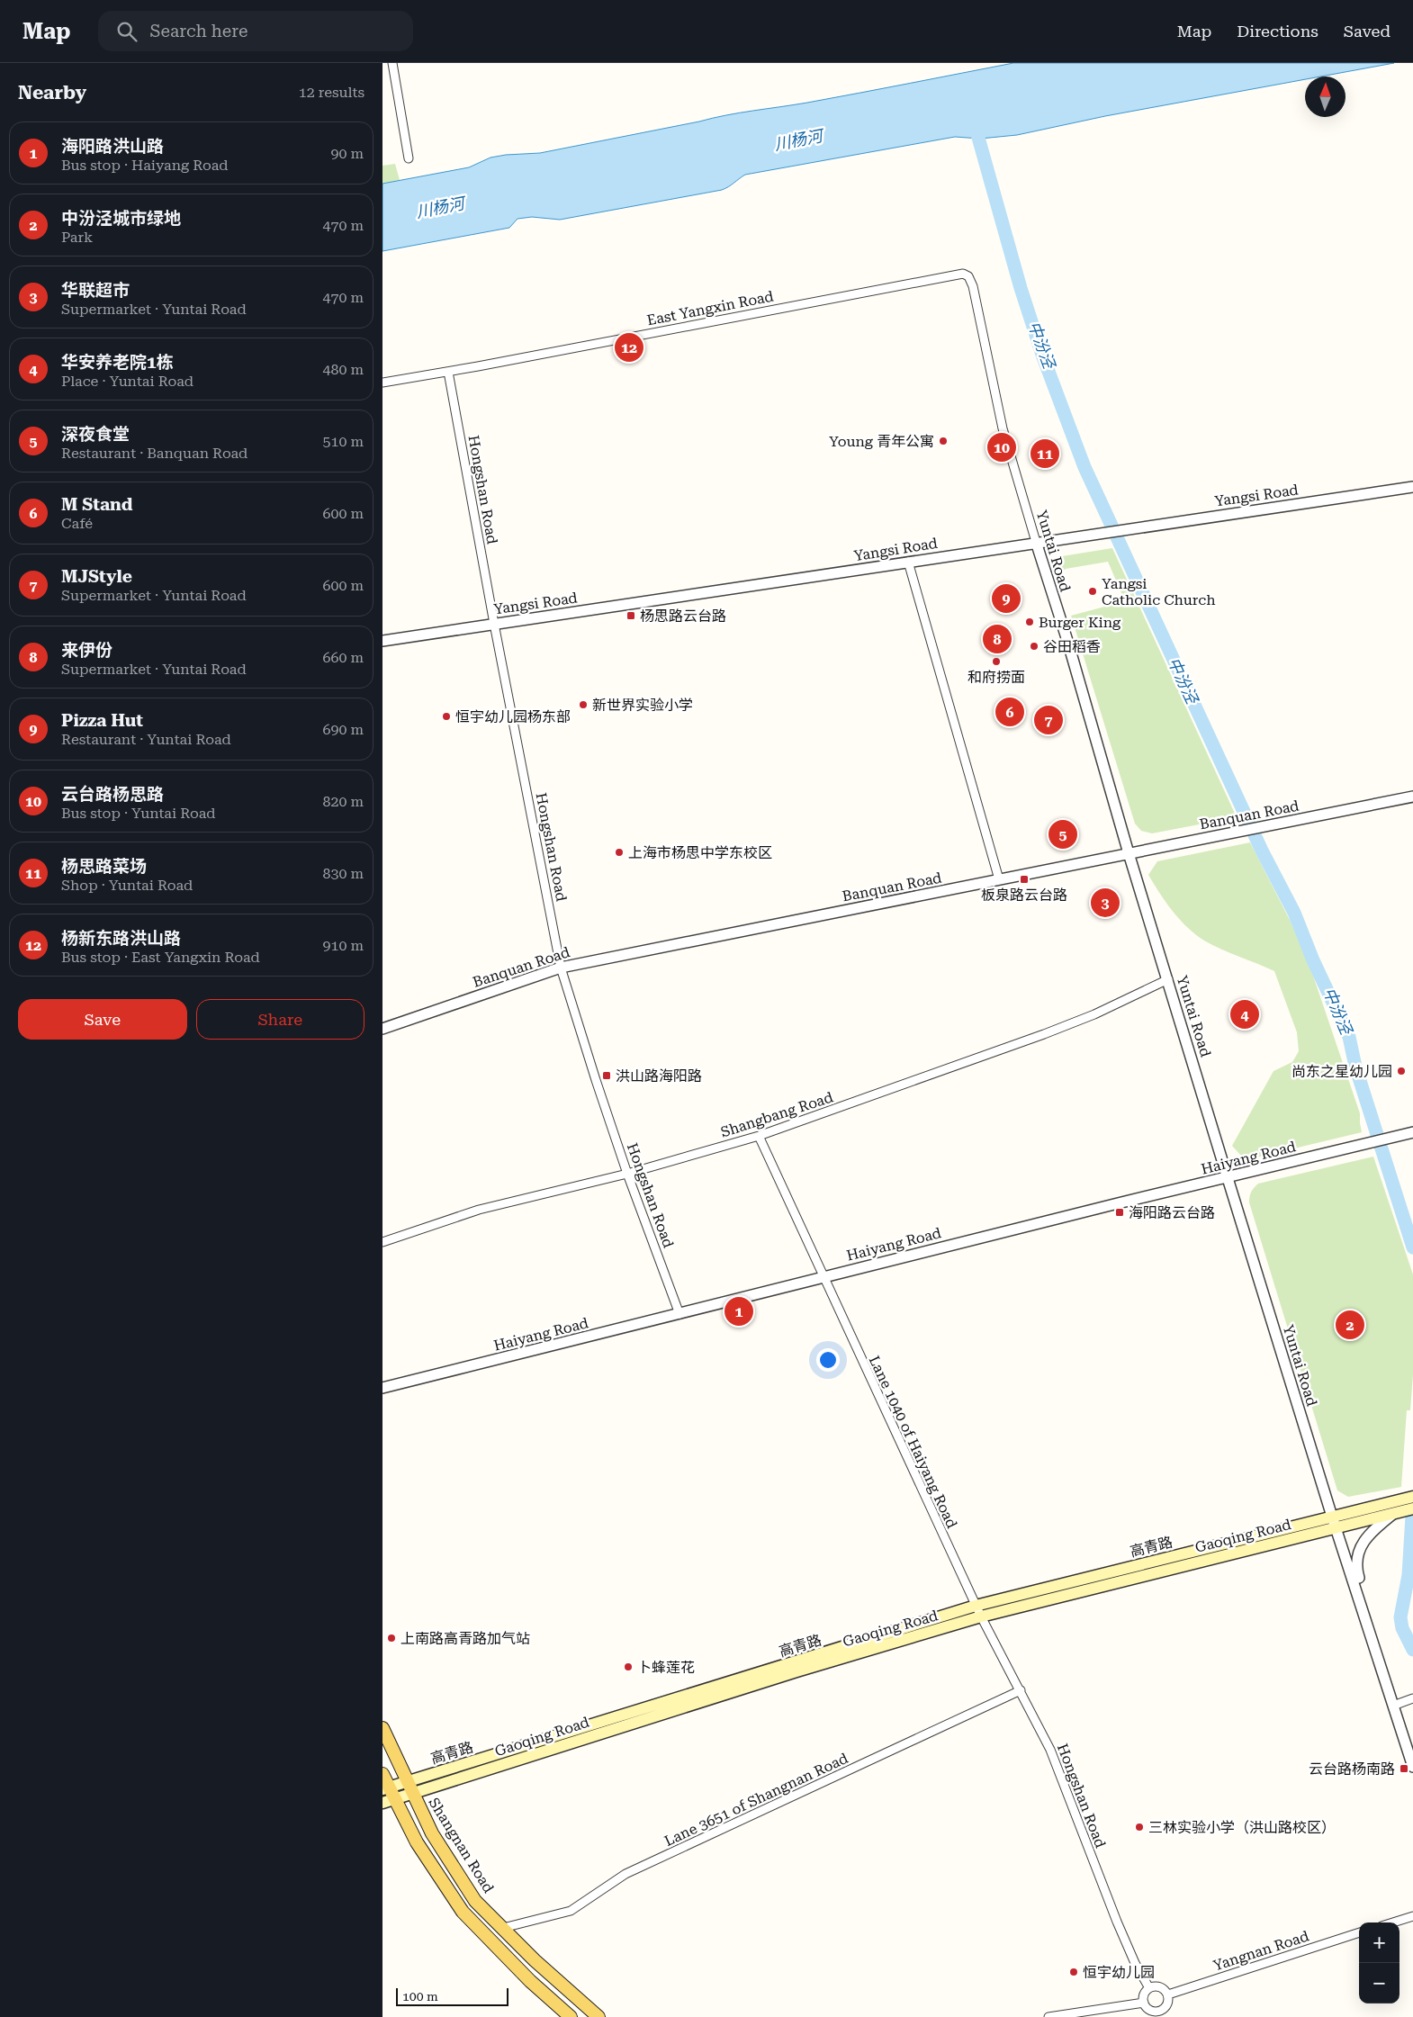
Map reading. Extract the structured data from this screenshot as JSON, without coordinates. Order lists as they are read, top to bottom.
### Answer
{
  "streets": {
    "main road": ["Gaoqing Road", "高青路", "Shangnan Road"],
    "street": [
      "East Yangxin Road",
      "Hongshan Road",
      "Yangsi Road",
      "Yuntai Road",
      "Banquan Road",
      "Shangbang Road",
      "Haiyang Road",
      "Lane 1040 of Haiyang Road",
      "Lane 3651 of Shangnan Road",
      "Yangnan Road"
    ]
  },
  "crossings": [
    ["East Yangxin Road", "Hongshan Road"],
    ["East Yangxin Road", "Yuntai Road"],
    ["Hongshan Road", "Yangsi Road"],
    ["Hongshan Road", "Banquan Road"],
    ["Hongshan Road", "Shangbang Road"],
    ["Hongshan Road", "Haiyang Road"],
    ["Hongshan Road", "Lane 1040 of Haiyang Road"],
    ["Hongshan Road", "Gaoqing Road"],
    ["Hongshan Road", "Lane 3651 of Shangnan Road"],
    ["Hongshan Road", "Yangnan Road"],
    ["Yangsi Road", "Yuntai Road"],
    ["Yuntai Road", "Banquan Road"],
    ["Yuntai Road", "Shangbang Road"],
    ["Yuntai Road", "Haiyang Road"],
    ["Yuntai Road", "Gaoqing Road"],
    ["Yuntai Road", "高青路"],
    ["Shangbang Road", "Lane 1040 of Haiyang Road"],
    ["Haiyang Road", "Lane 1040 of Haiyang Road"],
    ["Lane 1040 of Haiyang Road", "Gaoqing Road"],
    ["Lane 1040 of Haiyang Road", "高青路"],
    ["Gaoqing Road", "高青路"],
    ["Gaoqing Road", "Shangnan Road"],
    ["高青路", "Shangnan Road"],
    ["Lane 3651 of Shangnan Road", "Shangnan Road"]
  ],
  "water": ["川杨河", "中汾泾"],
  "places": {
    "other": [
      "Young 青年公寓",
      "Yangsi Catholic Church",
      "Burger King",
      "谷田稻香",
      "和府捞面",
      "新世界实验小学",
      "恒宇幼儿园杨东部",
      "上海市杨思中学东校区",
      "尚东之星幼儿园",
      "上南路高青路加气站",
      "卜蜂莲花",
      "三林实验小学（洪山路校区）",
      "恒宇幼儿园"
    ],
    "transit": [
      "杨思路云台路",
      "板泉路云台路",
      "洪山路海阳路",
      "海阳路云台路",
      "云台路杨南路"
    ]
  },
  "scale_bar": "100 m",
  "north": "top",
  "page": {
    "header": "Map",
    "search": "Search here",
    "nav": ["Map", "Directions", "Saved"],
    "heading": ["Nearby", "12 results"],
    "list": [
      {
        "mark": "1",
        "name": "海阳路洪山路",
        "note": "Bus stop · Haiyang Road",
        "value": "90 m"
      },
      {
        "mark": "2",
        "name": "中汾泾城市绿地",
        "note": "Park",
        "value": "470 m"
      },
      {
        "mark": "3",
        "name": "华联超市",
        "note": "Supermarket · Yuntai Road",
        "value": "470 m"
      },
      {
        "mark": "4",
        "name": "华安养老院1栋",
        "note": "Place · Yuntai Road",
        "value": "480 m"
      },
      {
        "mark": "5",
        "name": "深夜食堂",
        "note": "Restaurant · Banquan Road",
        "value": "510 m"
      },
      {
        "mark": "6",
        "name": "M Stand",
        "note": "Café",
        "value": "600 m"
      },
      {
        "mark": "7",
        "name": "MJStyle",
        "note": "Supermarket · Yuntai Road",
        "value": "600 m"
      },
      {
        "mark": "8",
        "name": "来伊份",
        "note": "Supermarket · Yuntai Road",
        "value": "660 m"
      },
      {
        "mark": "9",
        "name": "Pizza Hut",
        "note": "Restaurant · Yuntai Road",
        "value": "690 m"
      },
      {
        "mark": "10",
        "name": "云台路杨思路",
        "note": "Bus stop · Yuntai Road",
        "value": "820 m"
      },
      {
        "mark": "11",
        "name": "杨思路菜场",
        "note": "Shop · Yuntai Road",
        "value": "830 m"
      },
      {
        "mark": "12",
        "name": "杨新东路洪山路",
        "note": "Bus stop · East Yangxin Road",
        "value": "910 m"
      }
    ],
    "pins": [
      "12",
      "10",
      "11",
      "9",
      "8",
      "6",
      "7",
      "5",
      "3",
      "4",
      "1",
      "2"
    ],
    "buttons": ["Save", "Share"],
    "map_buttons": ["+", "−"],
    "scale": "100 m"
  }
}
